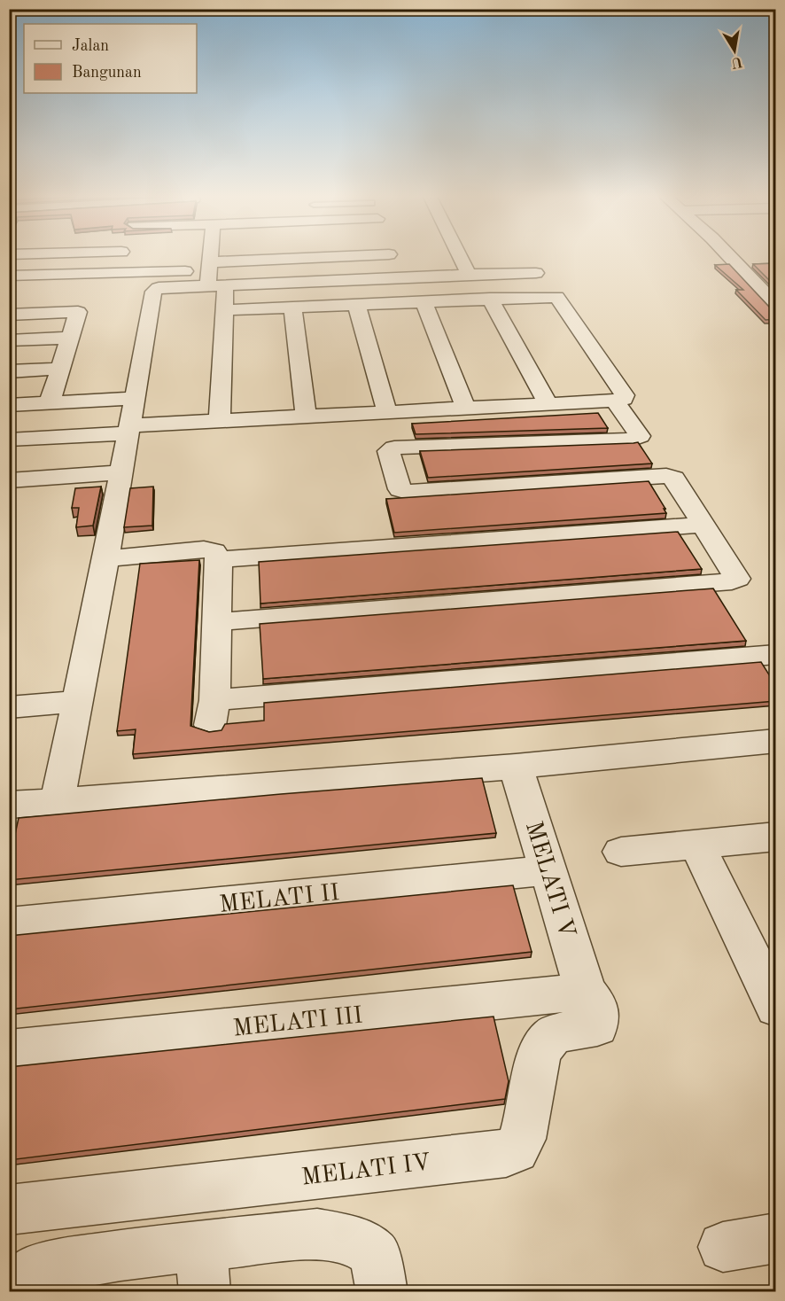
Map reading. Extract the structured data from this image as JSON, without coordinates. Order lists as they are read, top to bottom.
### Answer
{
  "streets": {
    "street": [
      "MELATI V",
      "MELATI II",
      "MELATI III",
      "MELATI IV"
    ]
  },
  "crossings": [
    ["MELATI V", "MELATI II"],
    ["MELATI V", "MELATI III"],
    ["MELATI V", "MELATI IV"],
    ["MELATI III", "MELATI IV"]
  ],
  "legend": ["Jalan", "Bangunan"],
  "north": "bottom"
}
